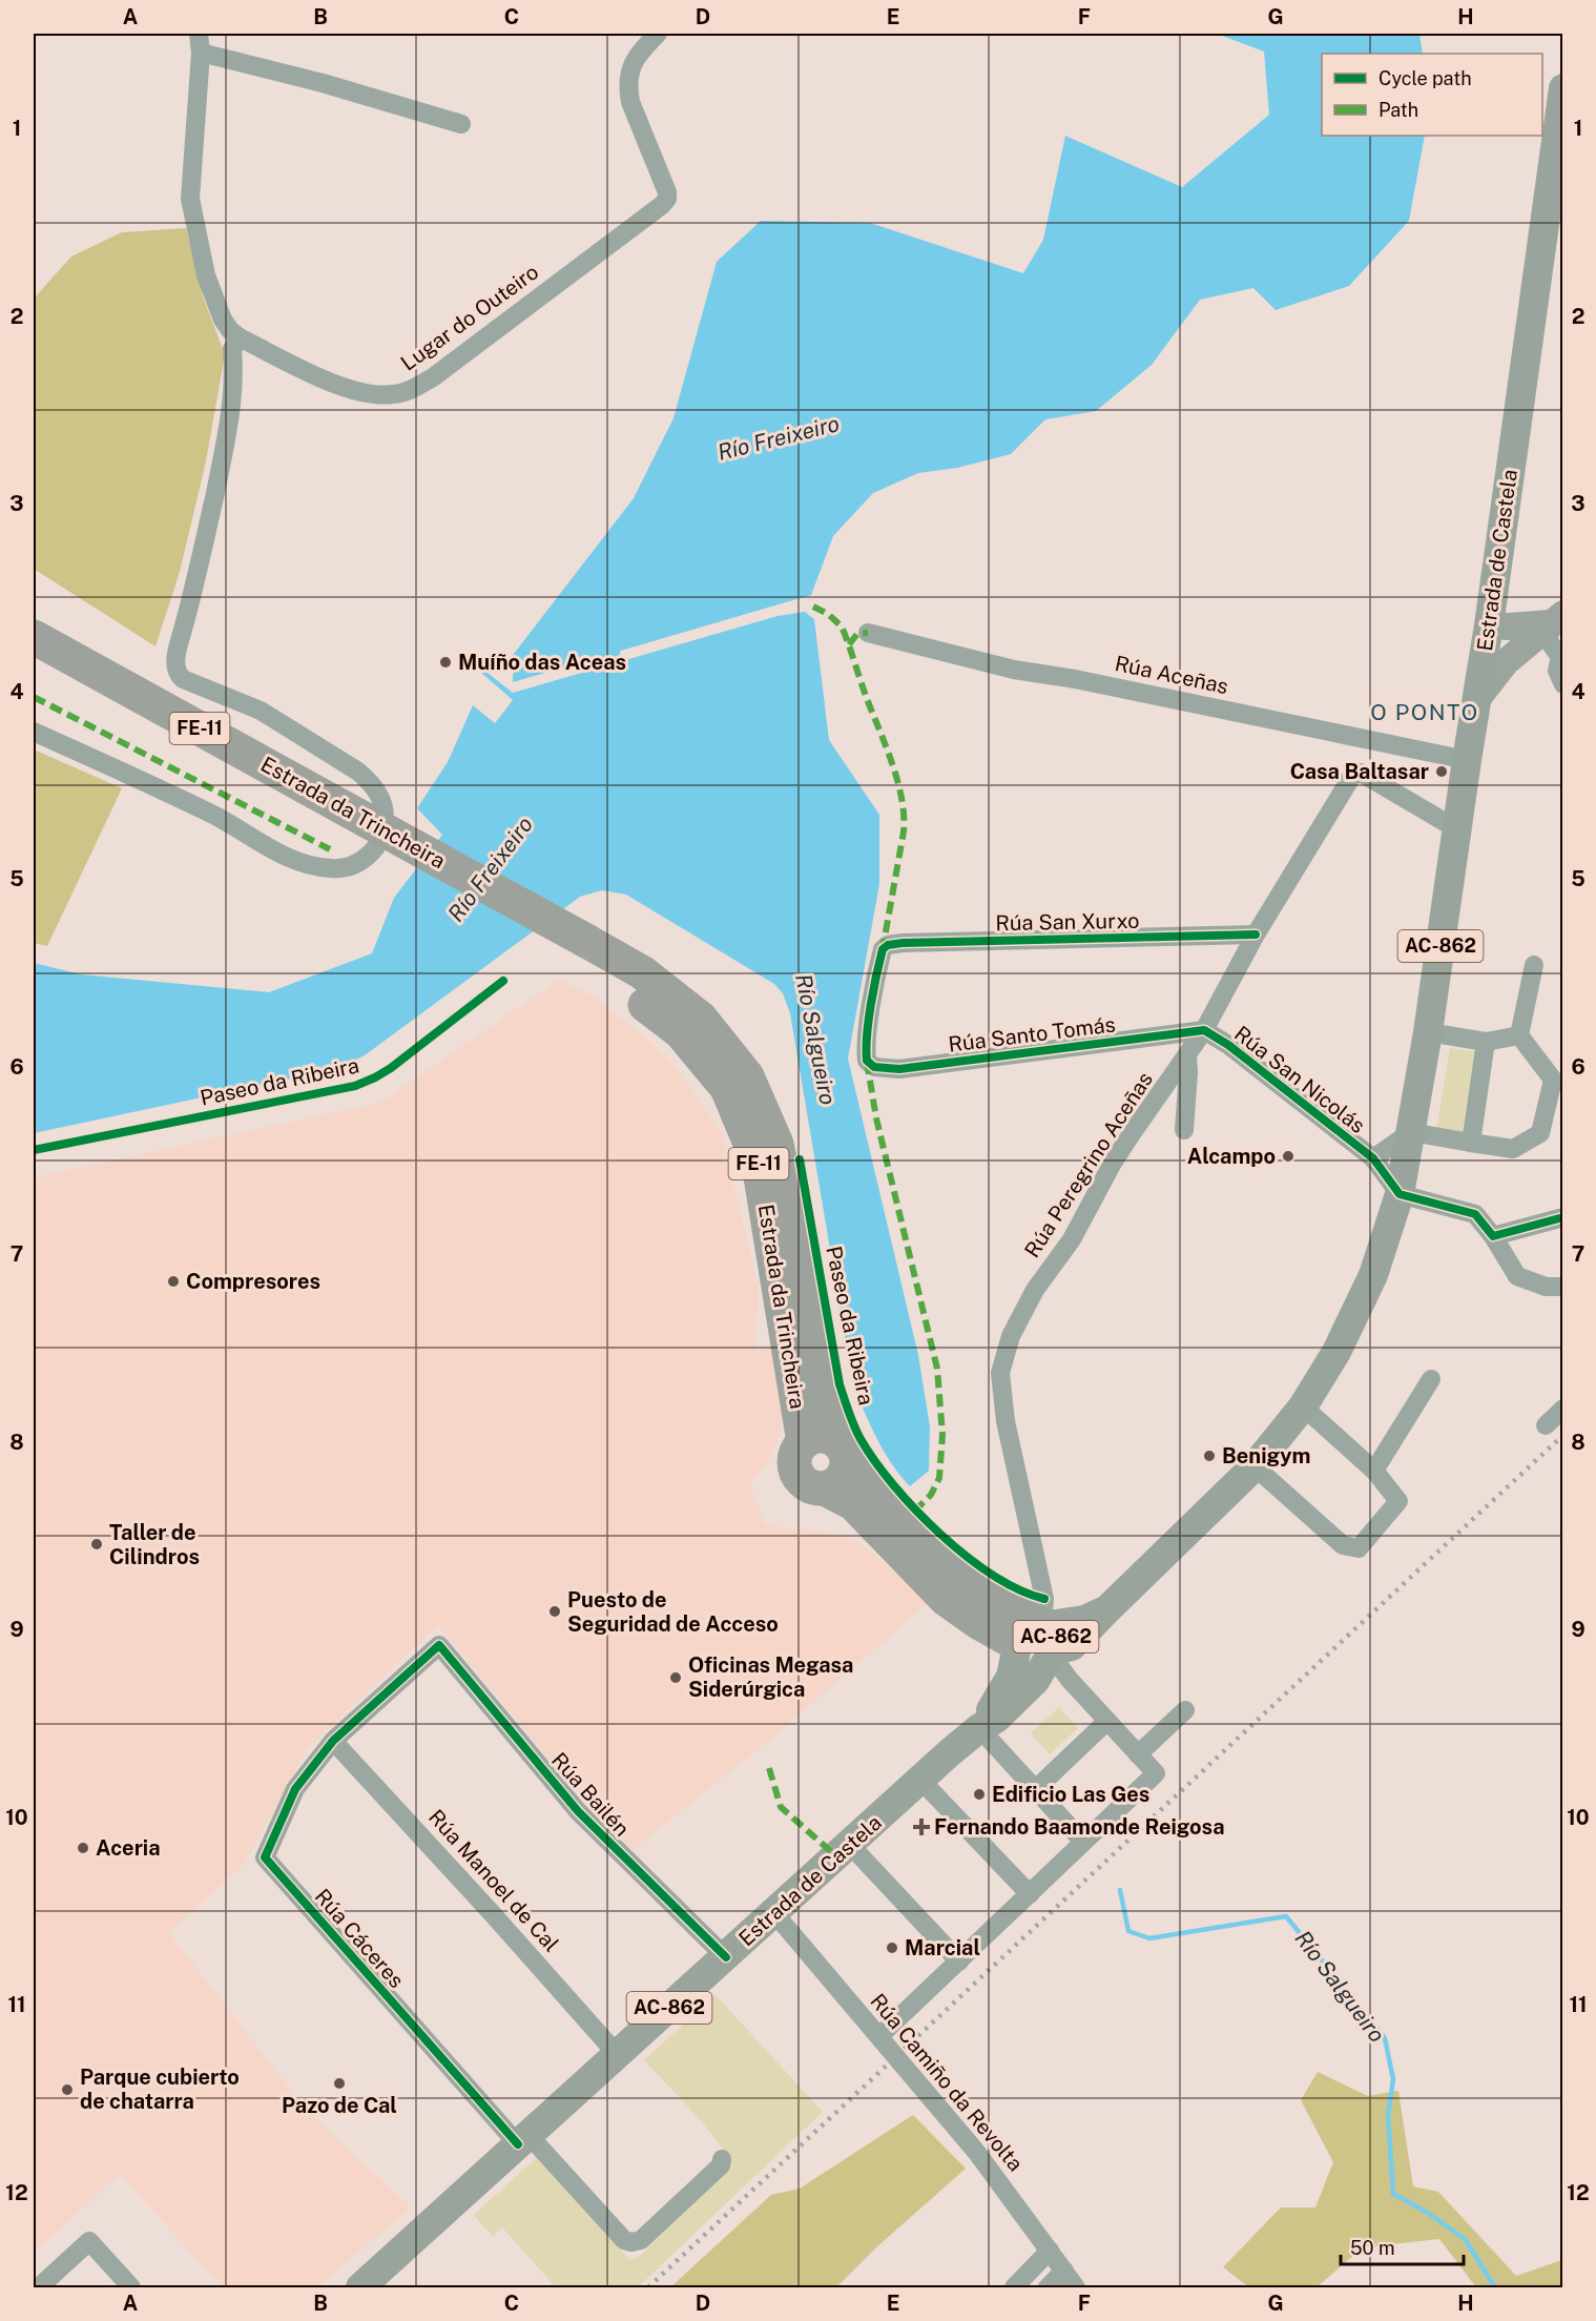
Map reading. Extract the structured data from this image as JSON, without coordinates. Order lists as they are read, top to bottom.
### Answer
{
  "streets": {
    "highway": ["FE-11", "Estrada da Trincheira"],
    "main road": ["Estrada de Castela", "AC-862"],
    "street": [
      "Lugar do Outeiro",
      "Rúa Aceñas",
      "Rúa San Xurxo",
      "Rúa Santo Tomás",
      "Rúa San Nicolás",
      "Rúa Peregrino Aceñas",
      "Rúa Bailén",
      "Rúa Manoel de Cal",
      "Rúa Cáceres",
      "Rúa Camiño da Revolta"
    ],
    "cycle path": ["Paseo da Ribeira"]
  },
  "crossings": [
    ["Estrada de Castela", "Rúa Aceñas"],
    ["Estrada de Castela", "Estrada da Trincheira"],
    ["Estrada de Castela", "AC-862"],
    ["Estrada de Castela", "Rúa San Nicolás"],
    ["Estrada de Castela", "Rúa Peregrino Aceñas"],
    ["Estrada de Castela", "Rúa Bailén"],
    ["Estrada de Castela", "Rúa Manoel de Cal"],
    ["Estrada de Castela", "Rúa Cáceres"],
    ["Estrada de Castela", "Rúa Camiño da Revolta"],
    ["Estrada da Trincheira", "AC-862"],
    ["Estrada da Trincheira", "Rúa Peregrino Aceñas"],
    ["Rúa San Xurxo", "Rúa Santo Tomás"],
    ["Rúa San Xurxo", "Rúa Peregrino Aceñas"],
    ["AC-862", "Rúa Peregrino Aceñas"],
    ["Rúa Santo Tomás", "Rúa San Nicolás"],
    ["Rúa Santo Tomás", "Rúa Peregrino Aceñas"],
    ["Rúa San Nicolás", "Rúa Peregrino Aceñas"],
    ["Rúa Bailén", "Rúa Manoel de Cal"],
    ["Rúa Bailén", "Rúa Cáceres"],
    ["Rúa Manoel de Cal", "Rúa Cáceres"]
  ],
  "districts": ["O PONTO"],
  "water": ["Río Freixeiro", "Río Salgueiro"],
  "places": {
    "other": [
      "Muíño das Aceas",
      "Casa Baltasar",
      "Alcampo",
      "Compresores",
      "Benigym",
      "Taller de Cilindros",
      "Puesto de Seguridad de Acceso",
      "Oficinas Megasa Siderúrgica",
      "Edificio Las Ges",
      "Aceria",
      "Marcial",
      "Pazo de Cal",
      "Parque cubierto de chatarra"
    ],
    "health": ["Fernando Baamonde Reigosa"]
  },
  "legend": ["Cycle path", "Path"],
  "scale_bar": "50 m",
  "grid": {
    "columns": [
      "A",
      "B",
      "C",
      "D",
      "E",
      "F",
      "G",
      "H"
    ],
    "rows": [
      "1",
      "2",
      "3",
      "4",
      "5",
      "6",
      "7",
      "8",
      "9",
      "10",
      "11",
      "12"
    ]
  }
}
